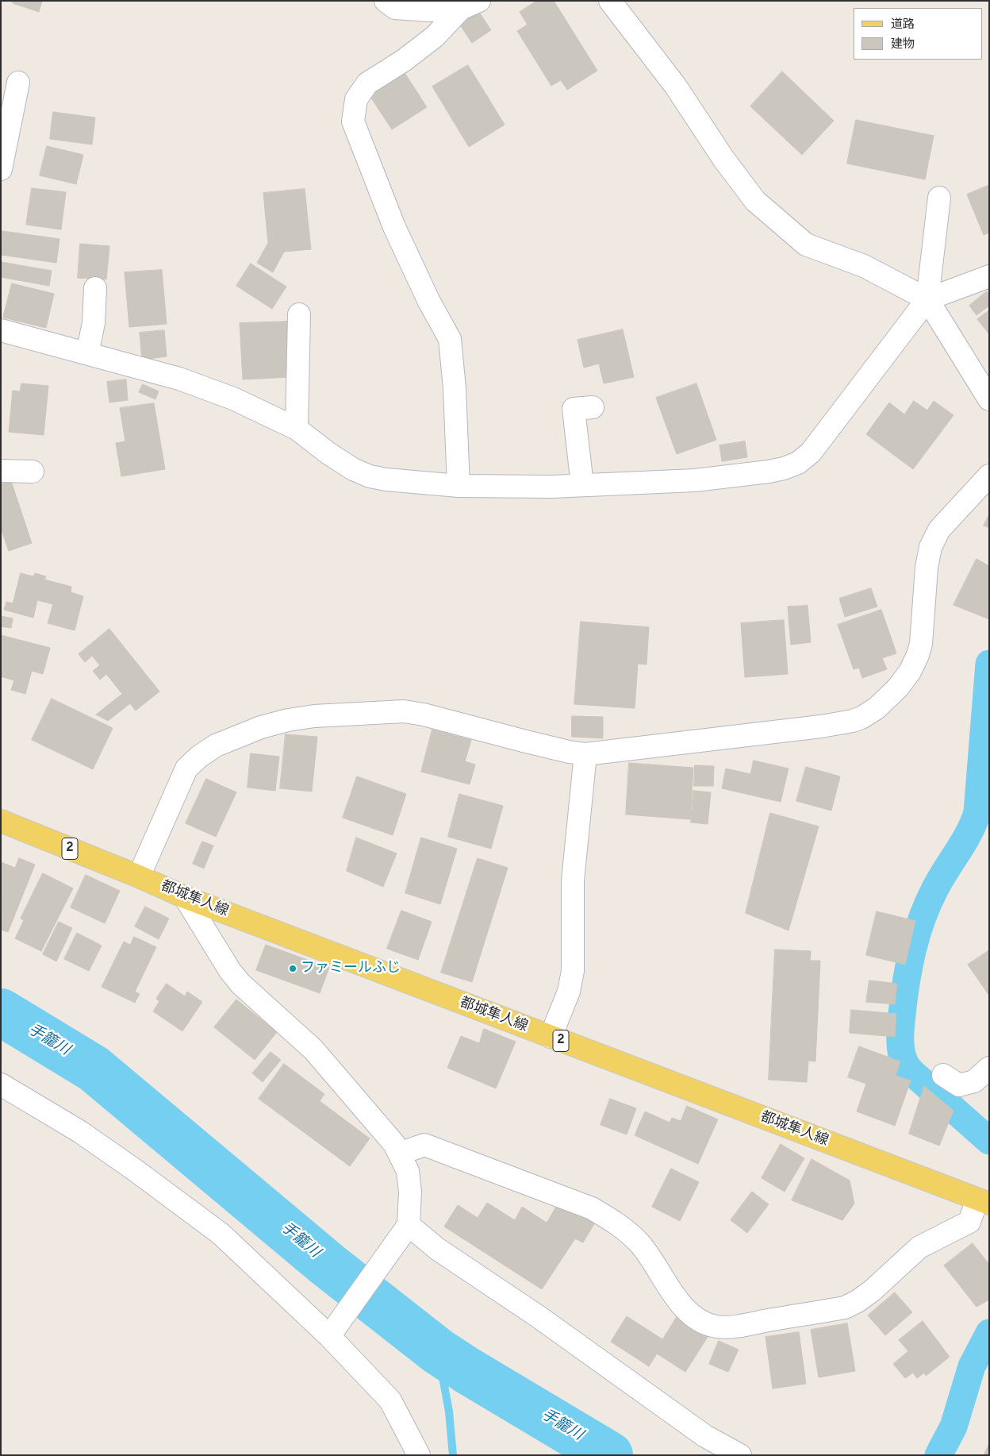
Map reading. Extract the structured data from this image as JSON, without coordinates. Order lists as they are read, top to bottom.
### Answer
{
  "streets": {
    "main road": ["2", "都城隼人線"]
  },
  "water": ["手籠川"],
  "places": ["ファミールふじ"],
  "legend": ["道路", "建物"]
}
